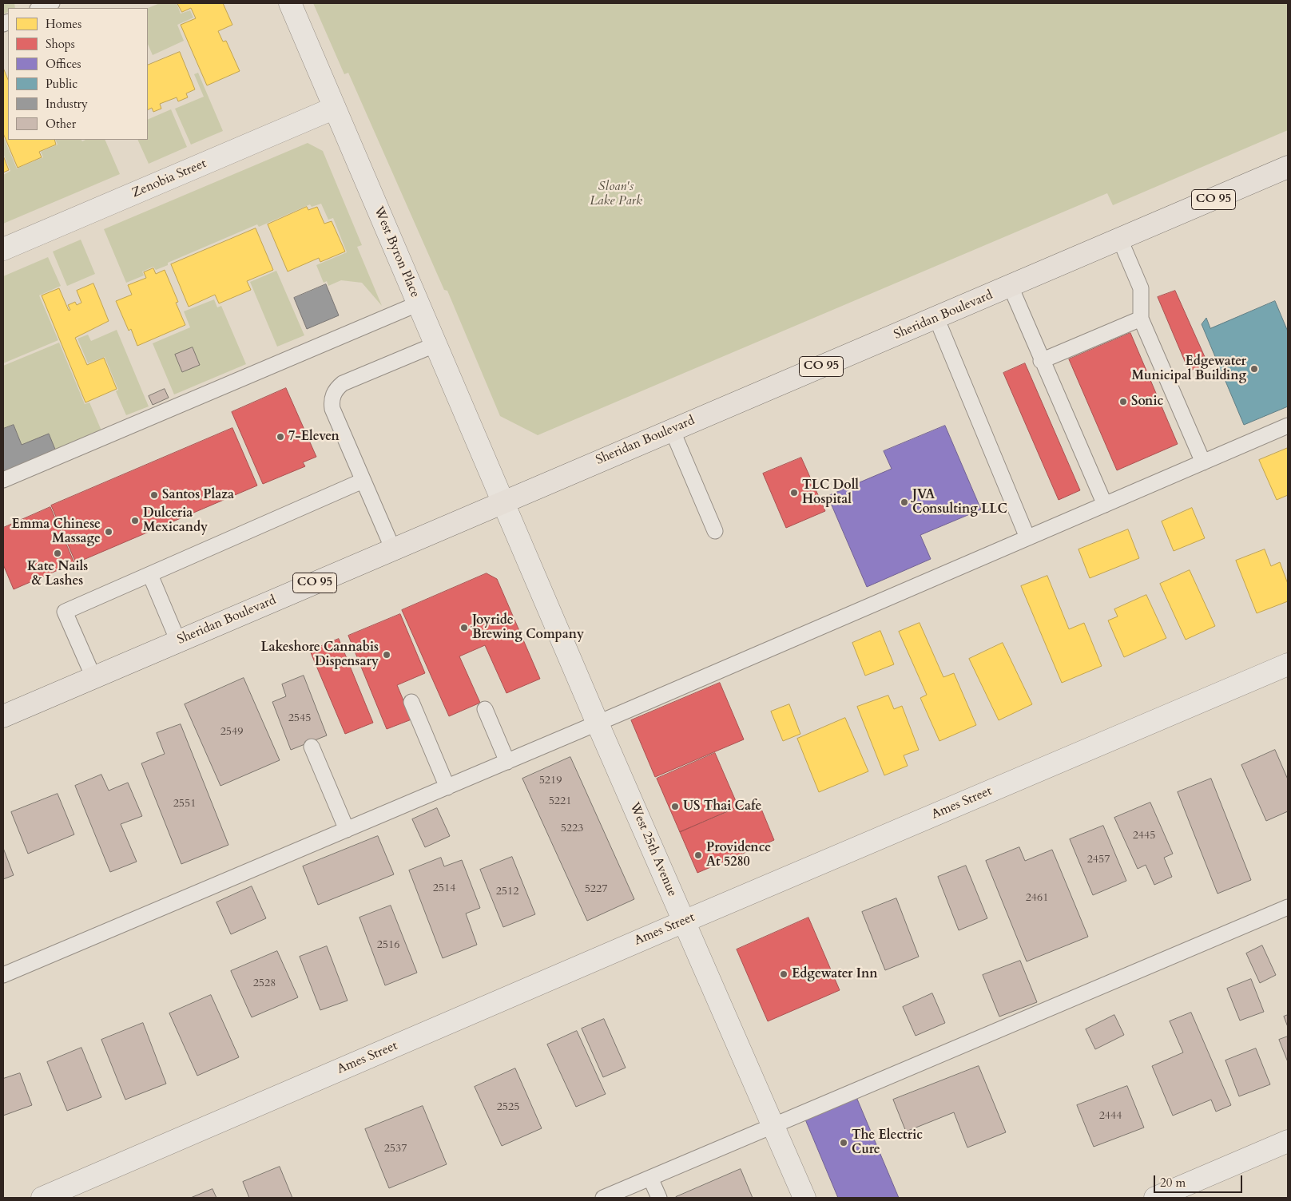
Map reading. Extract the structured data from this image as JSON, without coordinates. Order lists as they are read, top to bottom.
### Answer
{
  "streets": {
    "main road": ["CO 95", "Sheridan Boulevard"],
    "street": [
      "Zenobia Street",
      "West Byron Place",
      "Ames Street",
      "West 25th Avenue"
    ]
  },
  "crossings": [
    ["Zenobia Street", "West Byron Place"],
    ["West Byron Place", "Sheridan Boulevard"],
    ["West Byron Place", "West 25th Avenue"],
    ["Sheridan Boulevard", "West 25th Avenue"],
    ["Ames Street", "West 25th Avenue"]
  ],
  "parks": ["Sloan's Lake Park"],
  "places": [
    "Edgewater Municipal Building",
    "Sonic",
    "7-Eleven",
    "TLC Doll Hospital",
    "Santos Plaza",
    "JVA Consulting LLC",
    "Dulceria Mexicandy",
    "Emma Chinese Massage",
    "Kate Nails & Lashes",
    "Joyride Brewing Company",
    "Lakeshore Cannabis Dispensary",
    "US Thai Cafe",
    "Providence At 5280",
    "Edgewater Inn",
    "The Electric Cure"
  ],
  "house_numbers": [
    "2545",
    "2549",
    "5219",
    "5221",
    "2551",
    "5223",
    "2445",
    "2457",
    "2514",
    "5227",
    "2512",
    "2461",
    "2516",
    "2528",
    "2525",
    "2444",
    "2537"
  ],
  "legend": [
    "Homes",
    "Shops",
    "Offices",
    "Public",
    "Industry",
    "Other"
  ],
  "scale_bar": "20 m"
}
